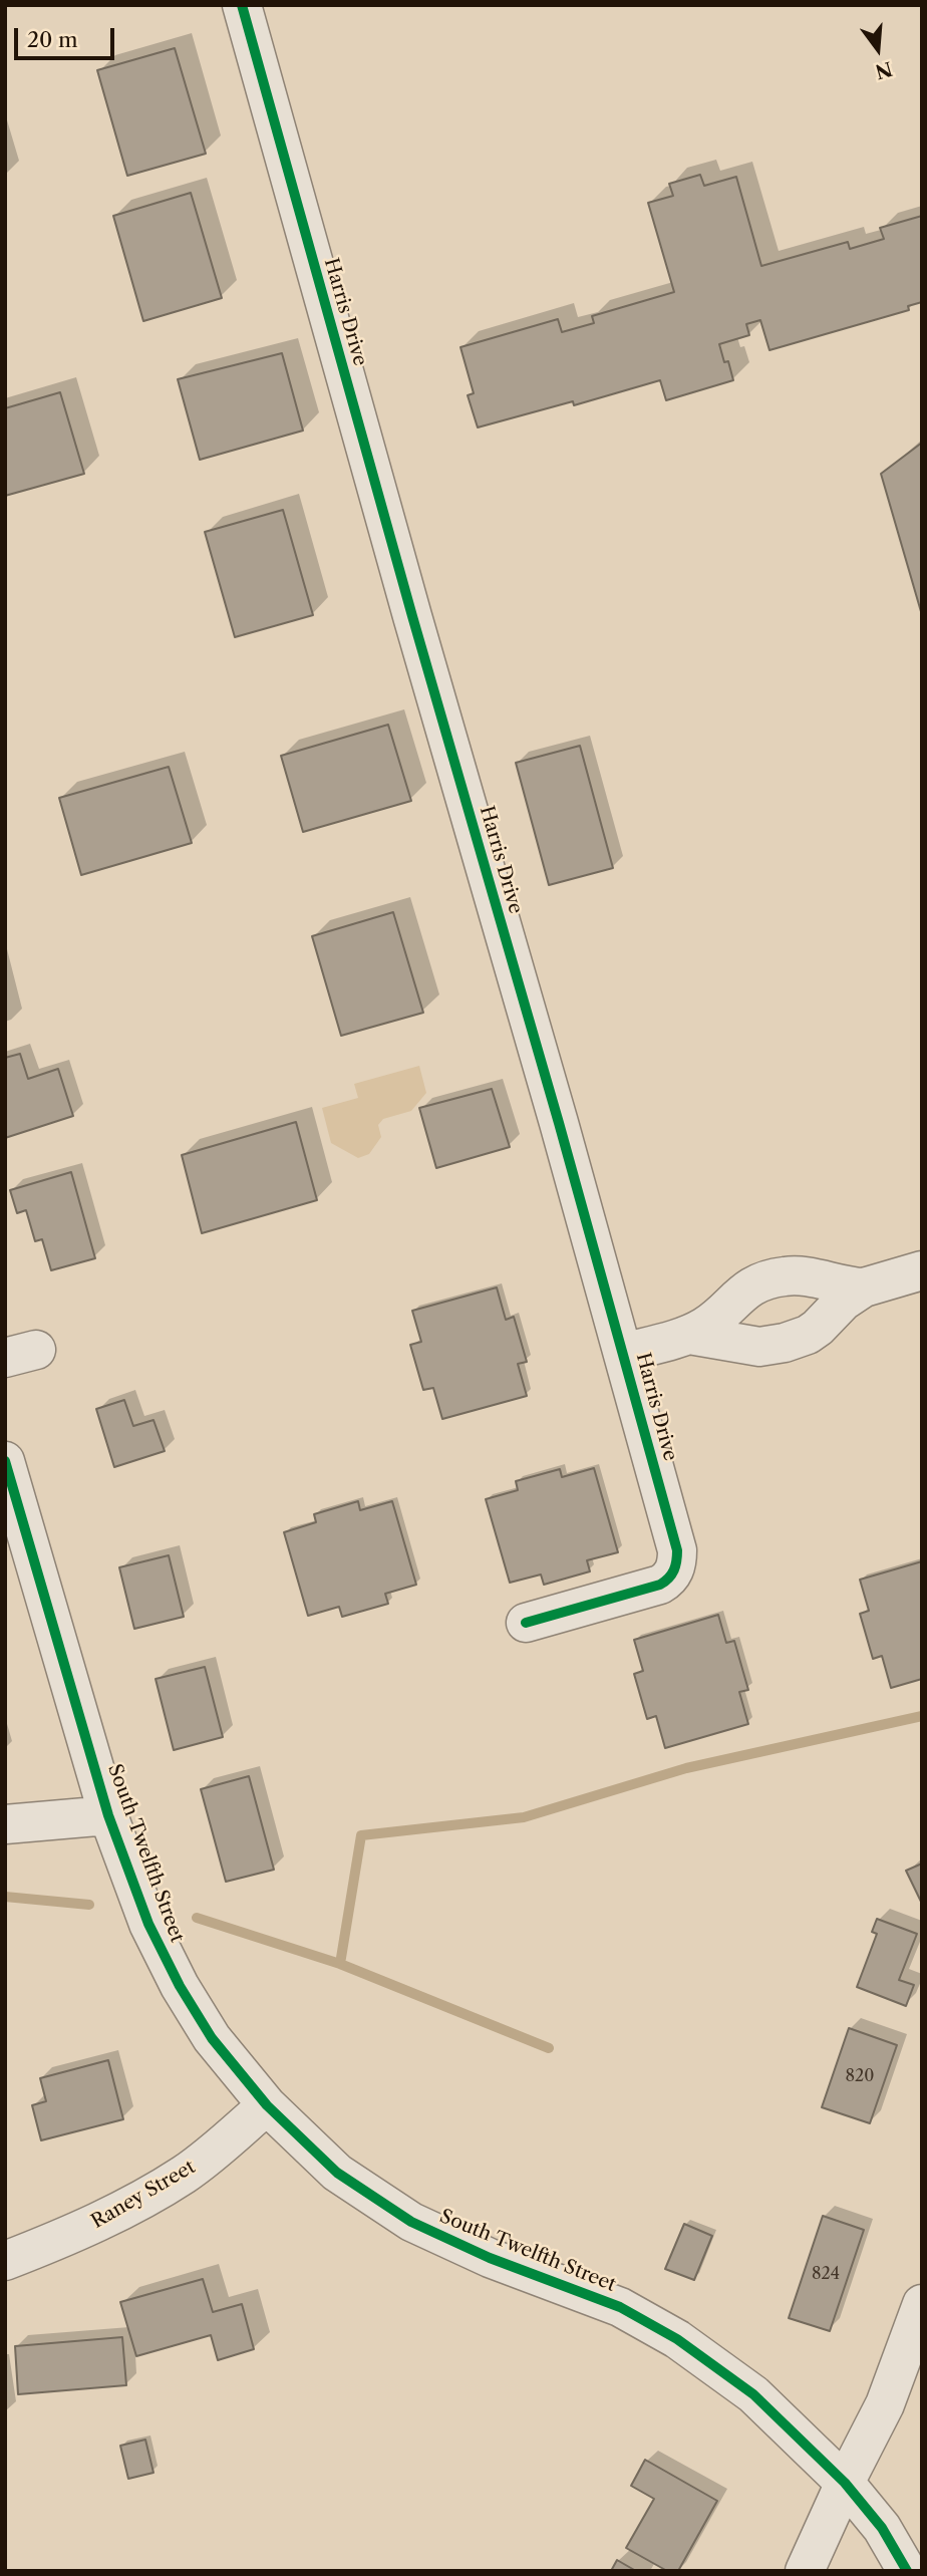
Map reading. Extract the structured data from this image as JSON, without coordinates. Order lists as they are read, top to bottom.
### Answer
{
  "streets": {
    "street": ["Harris Drive", "South Twelfth Street", "Raney Street"]
  },
  "crossings": [
    ["South Twelfth Street", "Raney Street"]
  ],
  "house_numbers": ["820", "824"],
  "scale_bar": "20 m",
  "north": "bottom"
}
